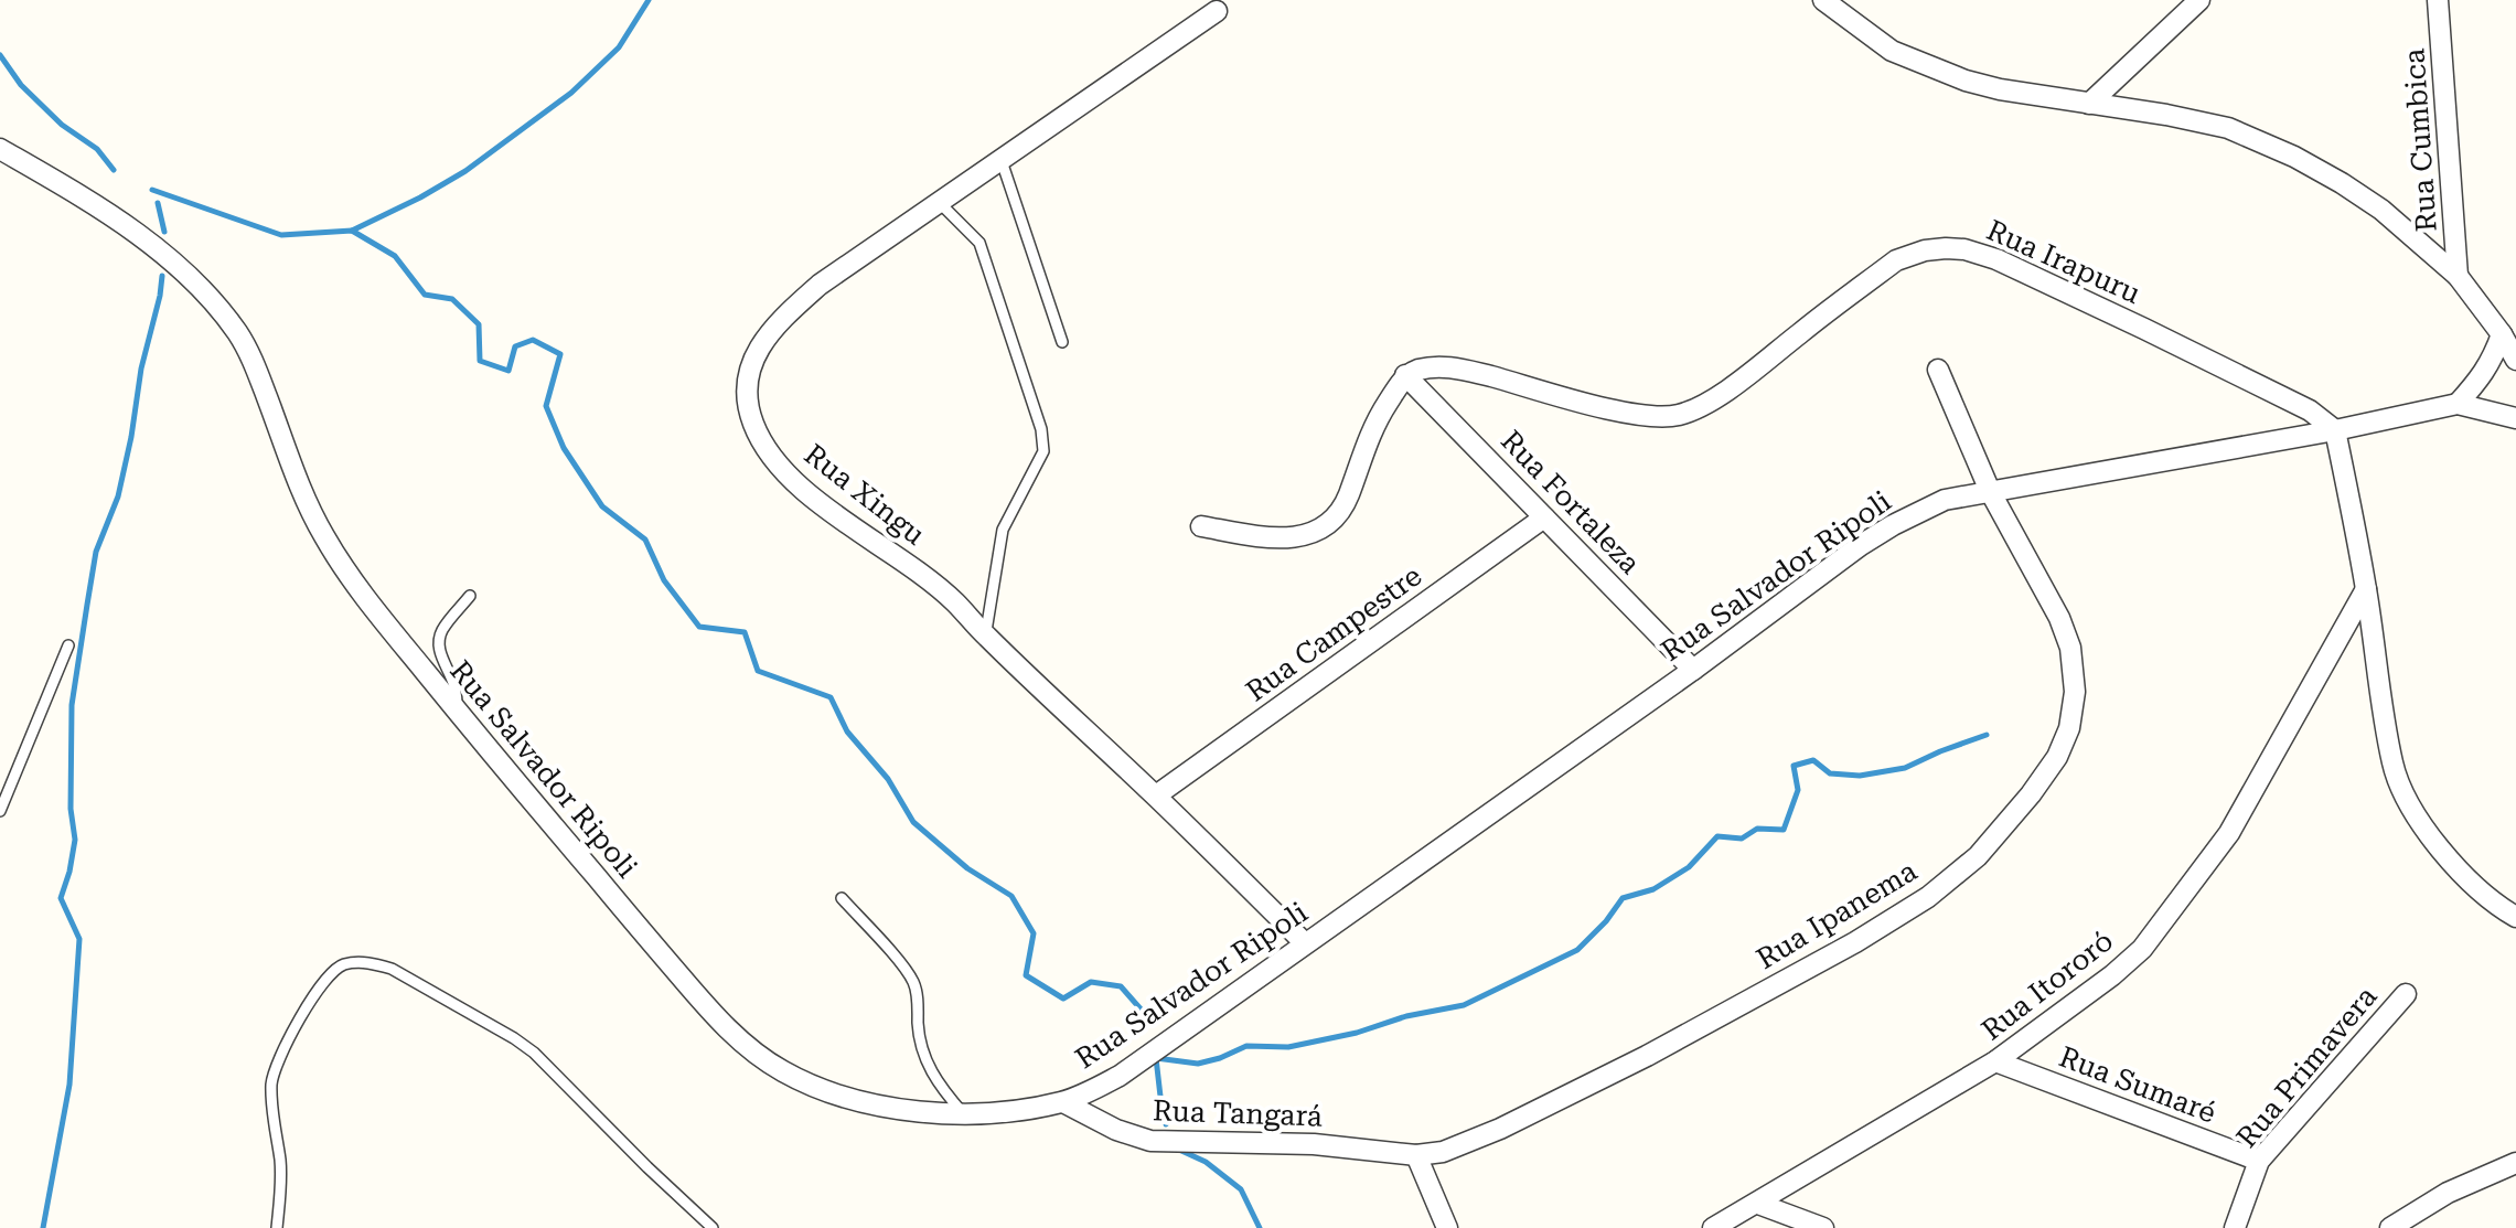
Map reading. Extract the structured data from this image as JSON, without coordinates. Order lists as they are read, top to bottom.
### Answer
{
  "streets": {
    "street": [
      "Rua Cumbica",
      "Rua Irapuru",
      "Rua Xingu",
      "Rua Fortaleza",
      "Rua Salvador Ripoli",
      "Rua Campestre",
      "Rua Ipanema",
      "Rua Itororó",
      "Rua Primavera",
      "Rua Sumaré",
      "Rua Tangará"
    ]
  },
  "crossings": [
    ["Rua Irapuru", "Rua Fortaleza"],
    ["Rua Irapuru", "Rua Salvador Ripoli"],
    ["Rua Xingu", "Rua Salvador Ripoli"],
    ["Rua Xingu", "Rua Campestre"],
    ["Rua Fortaleza", "Rua Salvador Ripoli"],
    ["Rua Fortaleza", "Rua Campestre"],
    ["Rua Salvador Ripoli", "Rua Ipanema"],
    ["Rua Salvador Ripoli", "Rua Tangará"],
    ["Rua Ipanema", "Rua Tangará"],
    ["Rua Itororó", "Rua Sumaré"],
    ["Rua Primavera", "Rua Sumaré"]
  ]
}
